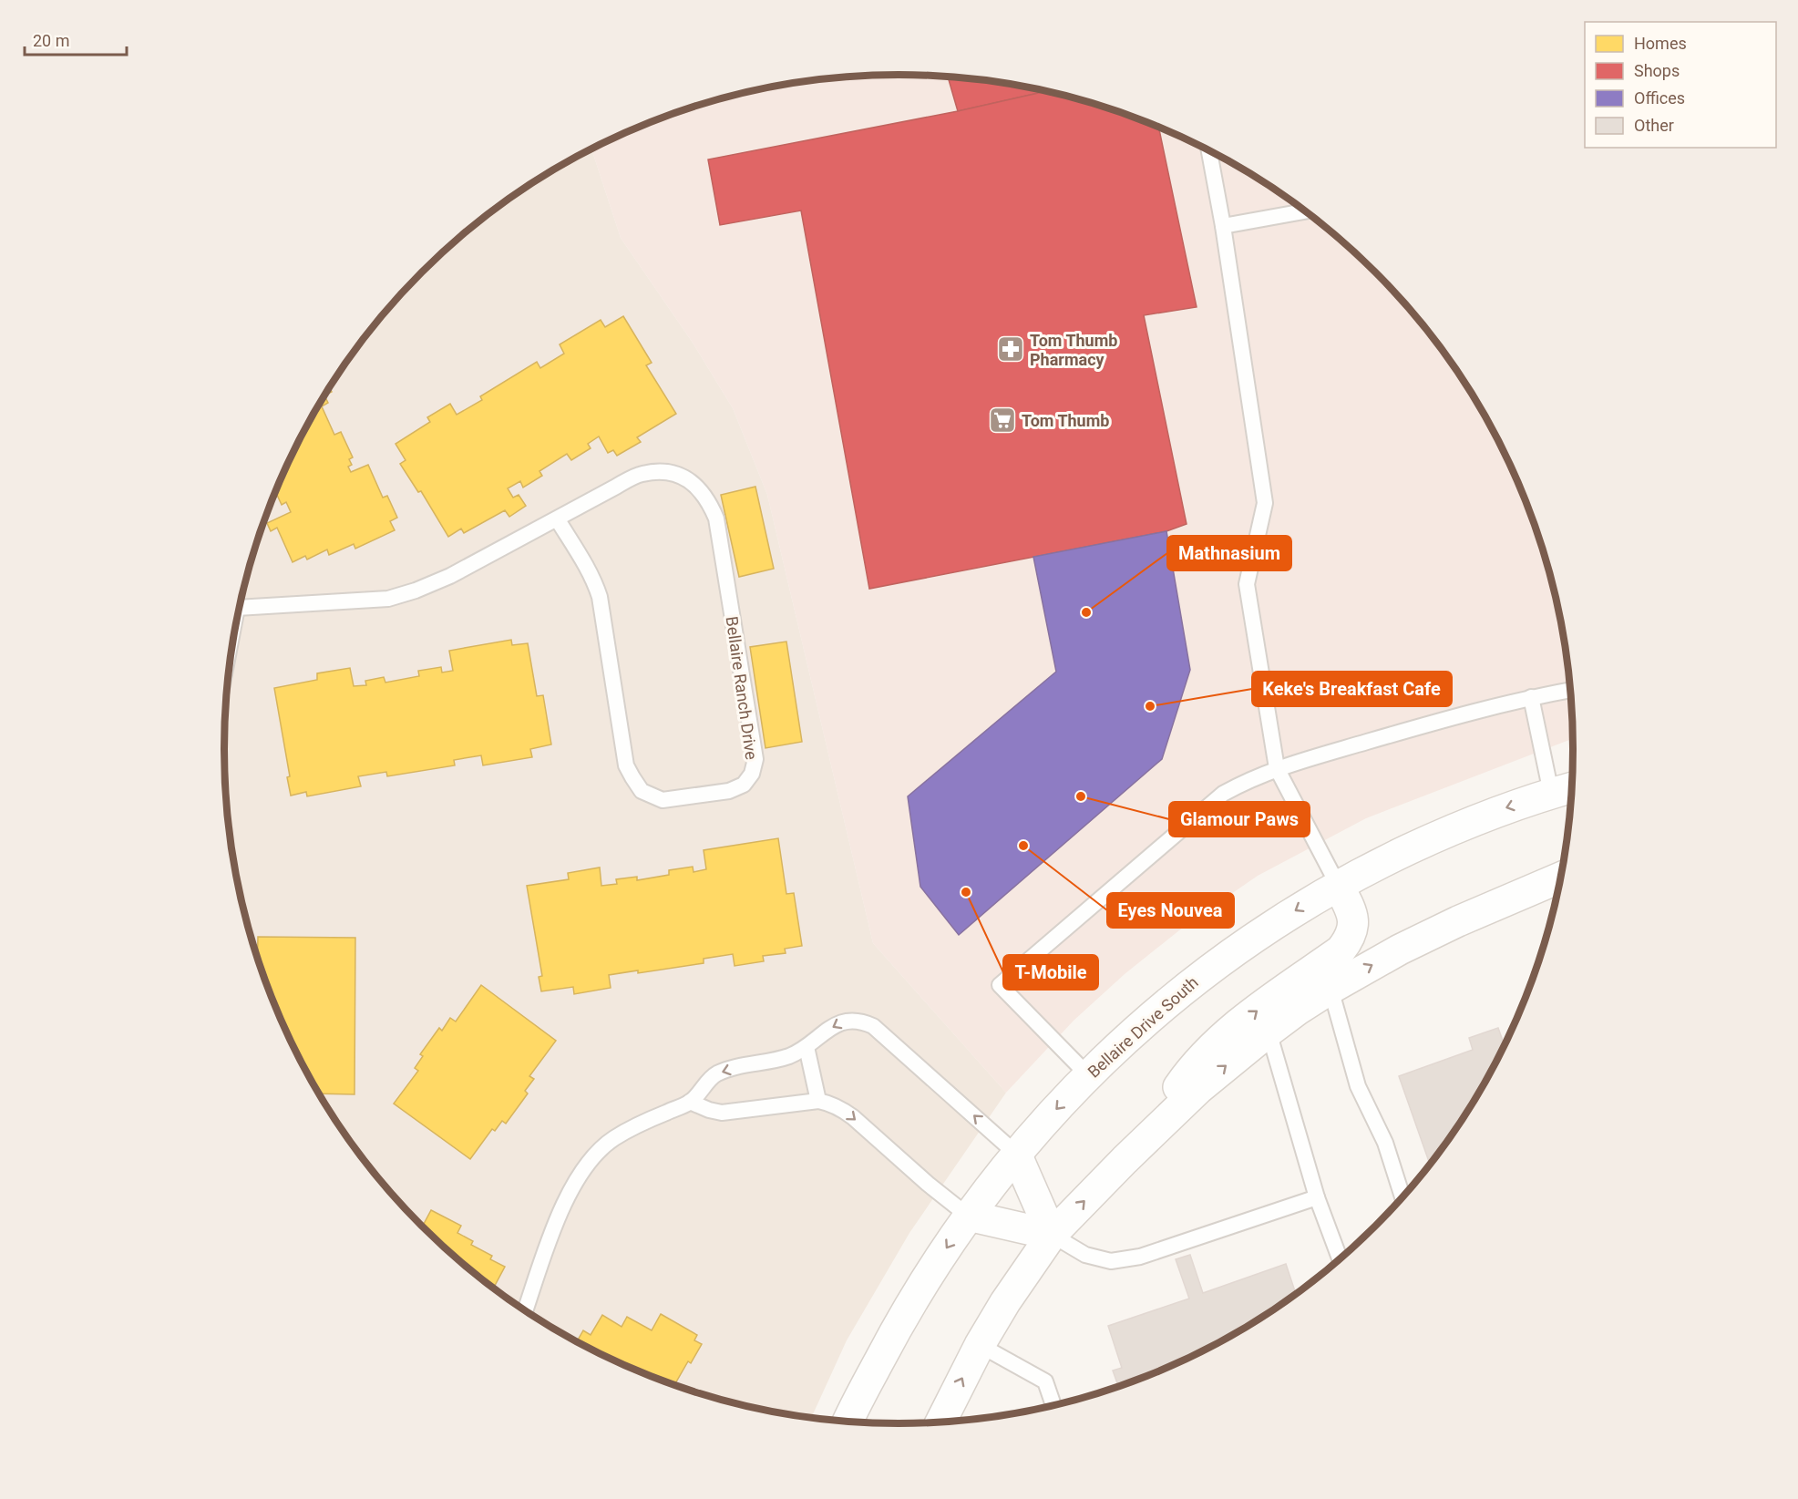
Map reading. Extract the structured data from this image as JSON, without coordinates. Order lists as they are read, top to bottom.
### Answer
{
  "streets": {
    "main road": ["Bellaire Drive South"],
    "lane": ["Bellaire Ranch Drive"]
  },
  "places": {
    "pharmacy": ["Tom Thumb Pharmacy"],
    "supermarket": ["Tom Thumb"],
    "other": [
      "Mathnasium",
      "Keke's Breakfast Cafe",
      "Glamour Paws",
      "Eyes Nouvea",
      "T-Mobile"
    ]
  },
  "legend": [
    "Homes",
    "Shops",
    "Offices",
    "Other"
  ],
  "scale_bar": "20 m"
}
